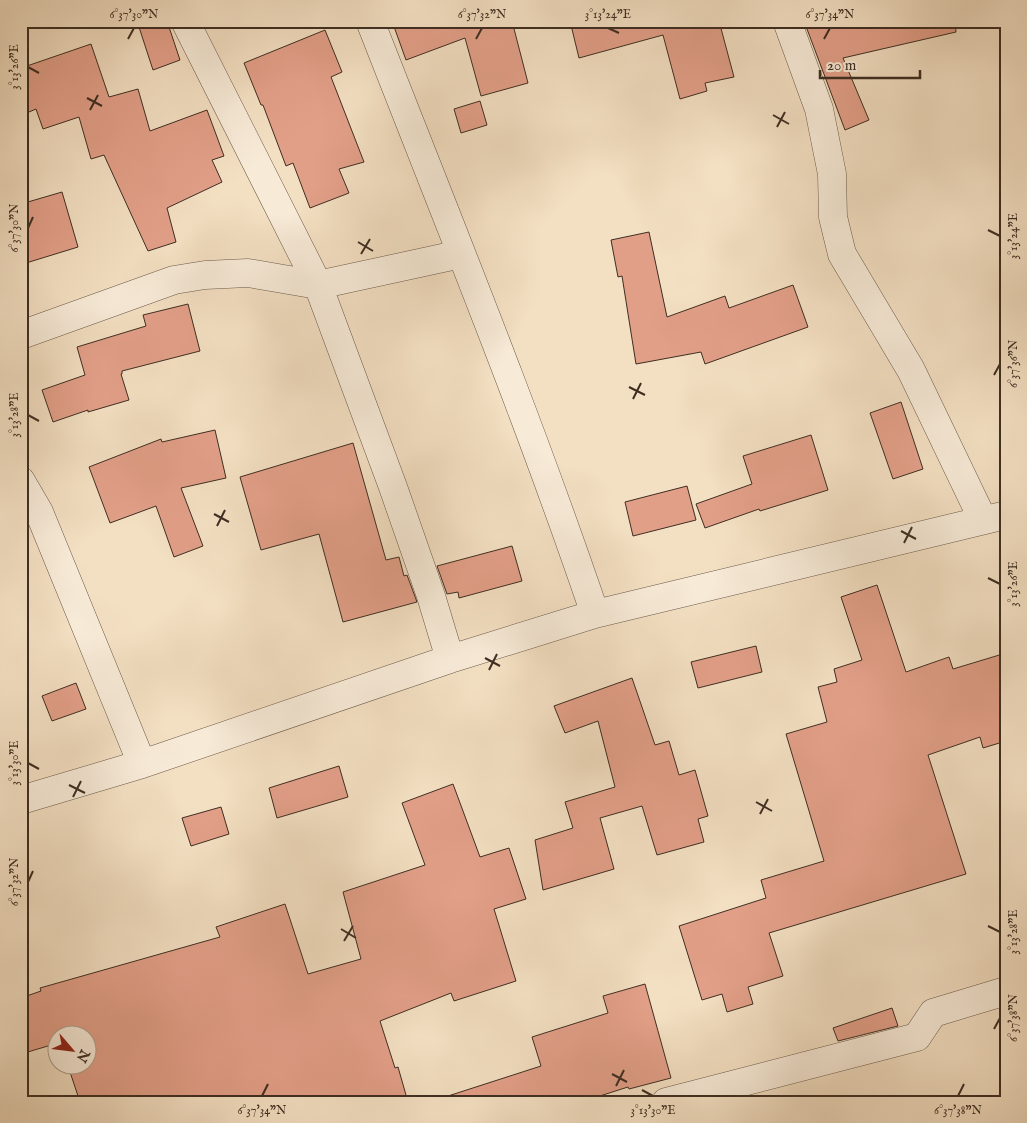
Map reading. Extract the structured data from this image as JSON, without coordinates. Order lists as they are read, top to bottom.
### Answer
{
  "scale_bar": "20 m",
  "north": "bottom right",
  "coordinates": [
    "6°37'30\"N",
    "6°37'32\"N",
    "3°13'24\"E",
    "6°37'34\"N",
    "3°13'26\"E",
    "6°37'36\"N",
    "3°13'28\"E",
    "3°13'30\"E",
    "6°37'38\"N"
  ]
}
